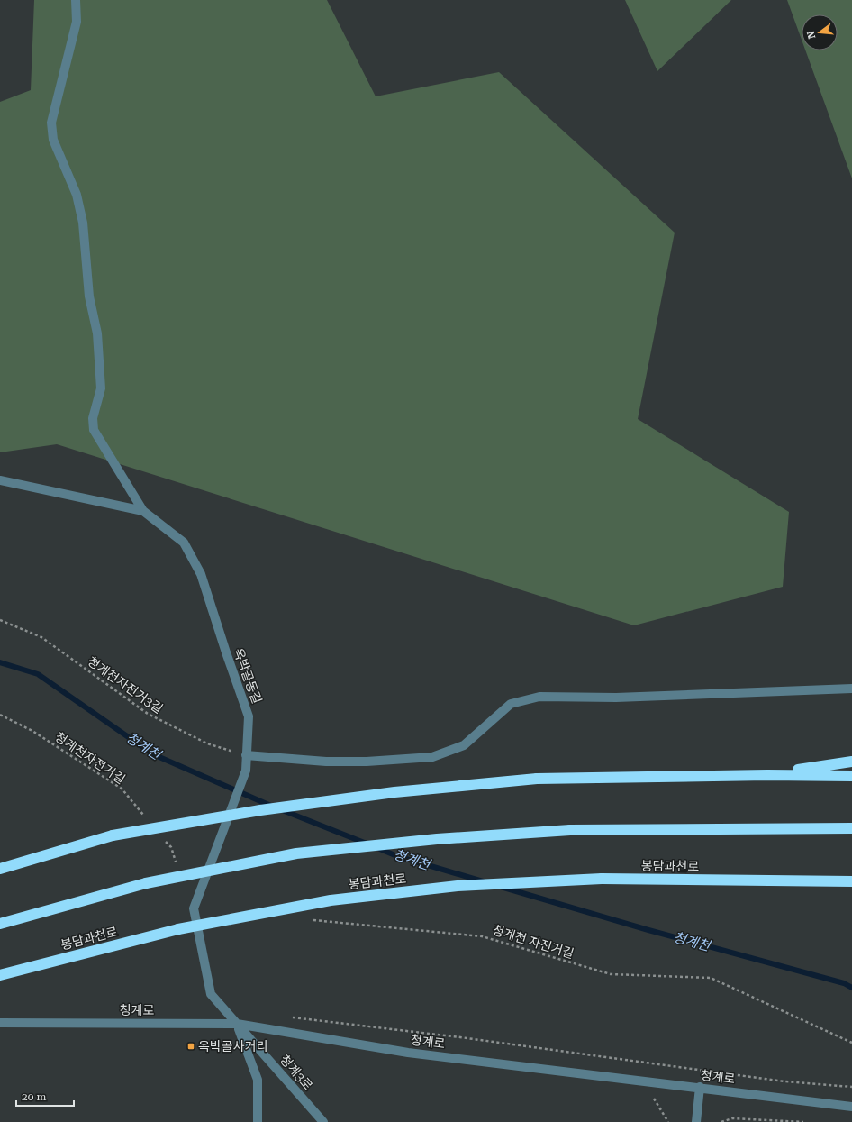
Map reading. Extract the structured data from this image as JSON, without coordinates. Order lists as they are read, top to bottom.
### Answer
{
  "streets": {
    "highway": ["봉담과천로"],
    "street": ["옥박골동길", "청계로", "청계3로"],
    "path": ["청계천자전거3길", "청계천자전거길", "청계천 자전거길"]
  },
  "crossings": [
    ["옥박골동길", "청계천자전거3길"],
    ["옥박골동길", "청계로"],
    ["옥박골동길", "청계3로"],
    ["청계로", "청계3로"]
  ],
  "water": ["청계천"],
  "places": {
    "transit": ["옥박골사거리"]
  },
  "scale_bar": "20 m",
  "north": "left"
}
